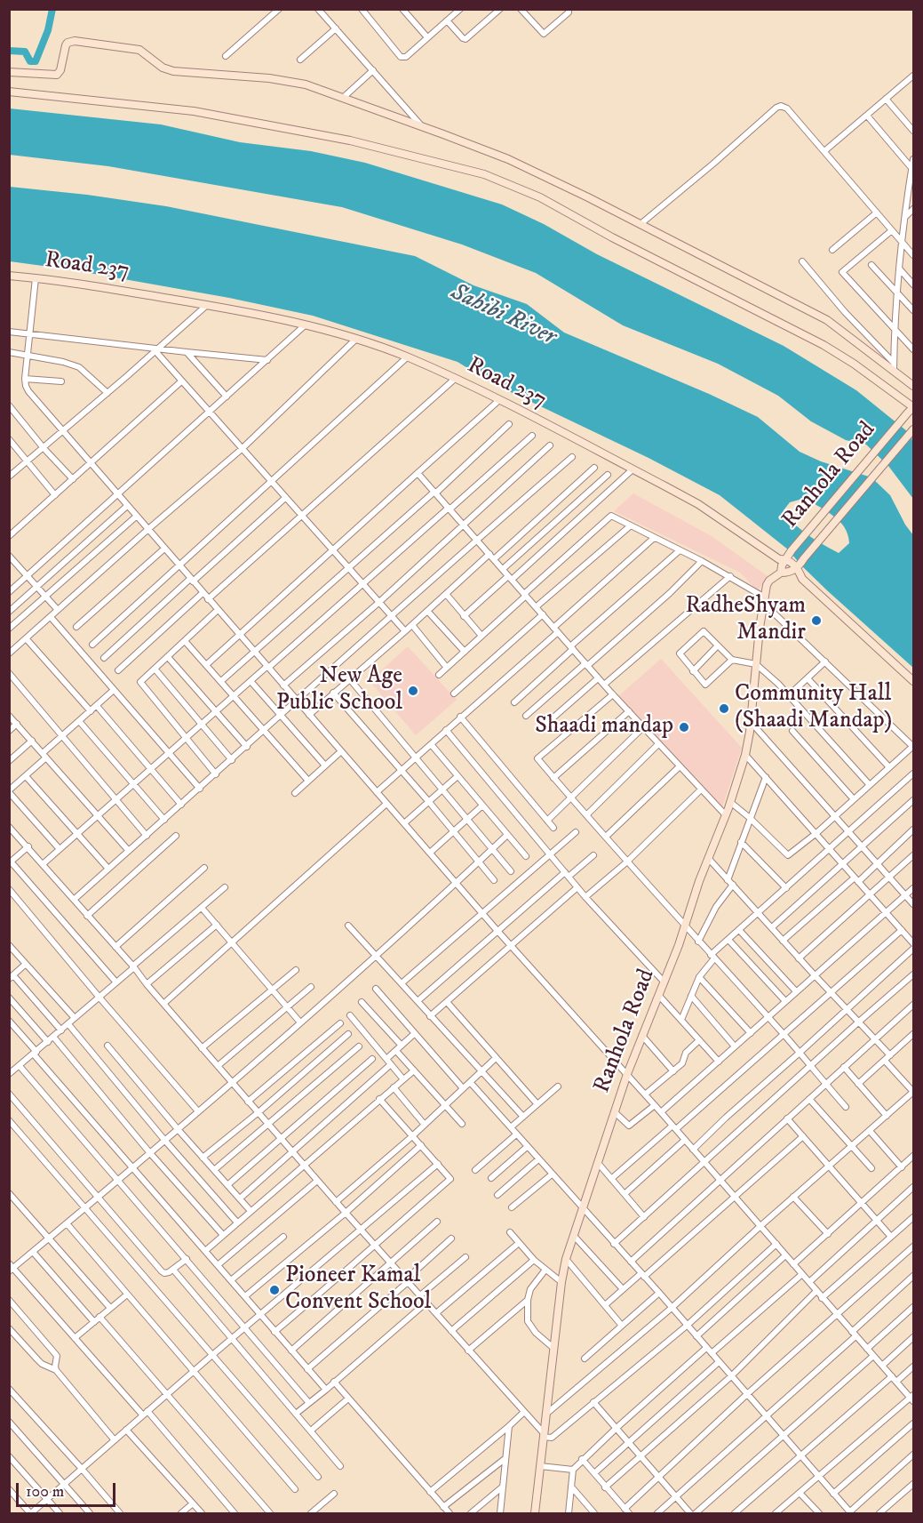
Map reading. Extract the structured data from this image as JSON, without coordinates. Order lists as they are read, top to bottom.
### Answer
{
  "streets": {
    "street": ["Road 237", "Ranhola Road"]
  },
  "crossings": [
    ["Road 237", "Ranhola Road"]
  ],
  "water": ["Sahibi River"],
  "places": [
    "RadheShyam Mandir",
    "New Age Public School",
    "Community Hall (Shaadi Mandap)",
    "Shaadi mandap",
    "Pioneer Kamal Convent School"
  ],
  "scale_bar": "100 m"
}
